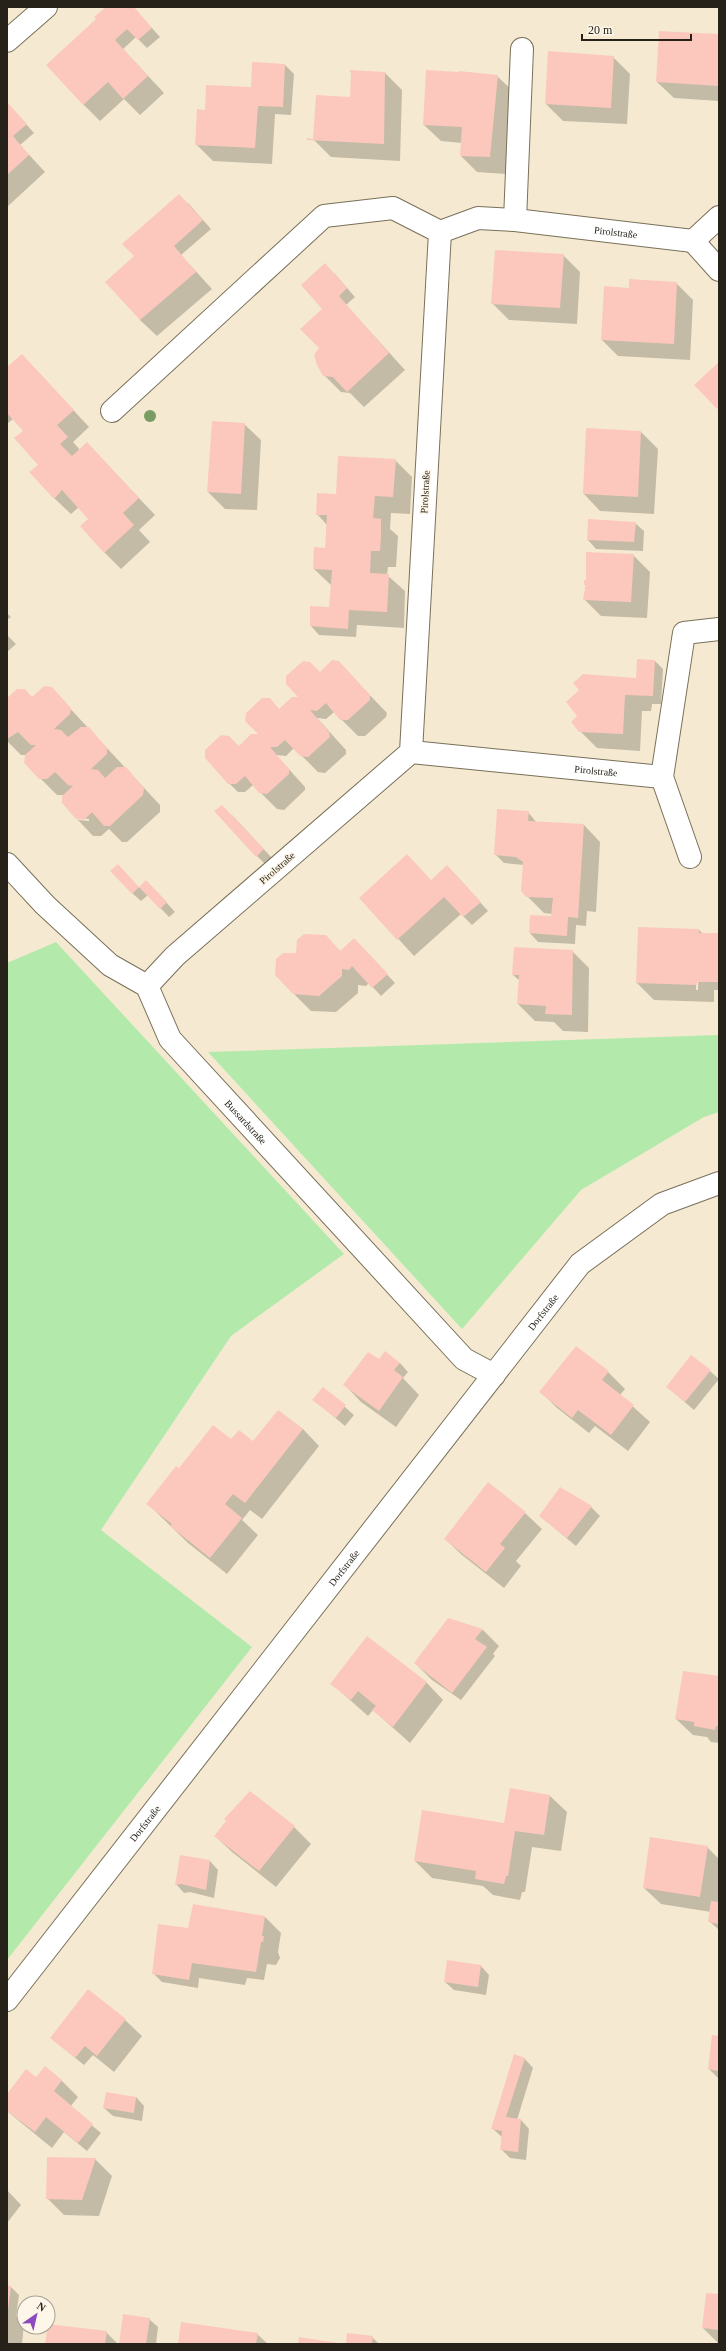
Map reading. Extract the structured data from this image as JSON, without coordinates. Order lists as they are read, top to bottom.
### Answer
{
  "streets": {
    "street": ["Pirolstraße", "Bussardstraße", "Dorfstraße"]
  },
  "crossings": [
    ["Pirolstraße", "Bussardstraße"],
    ["Bussardstraße", "Dorfstraße"]
  ],
  "scale_bar": "20 m",
  "north": "top right"
}
